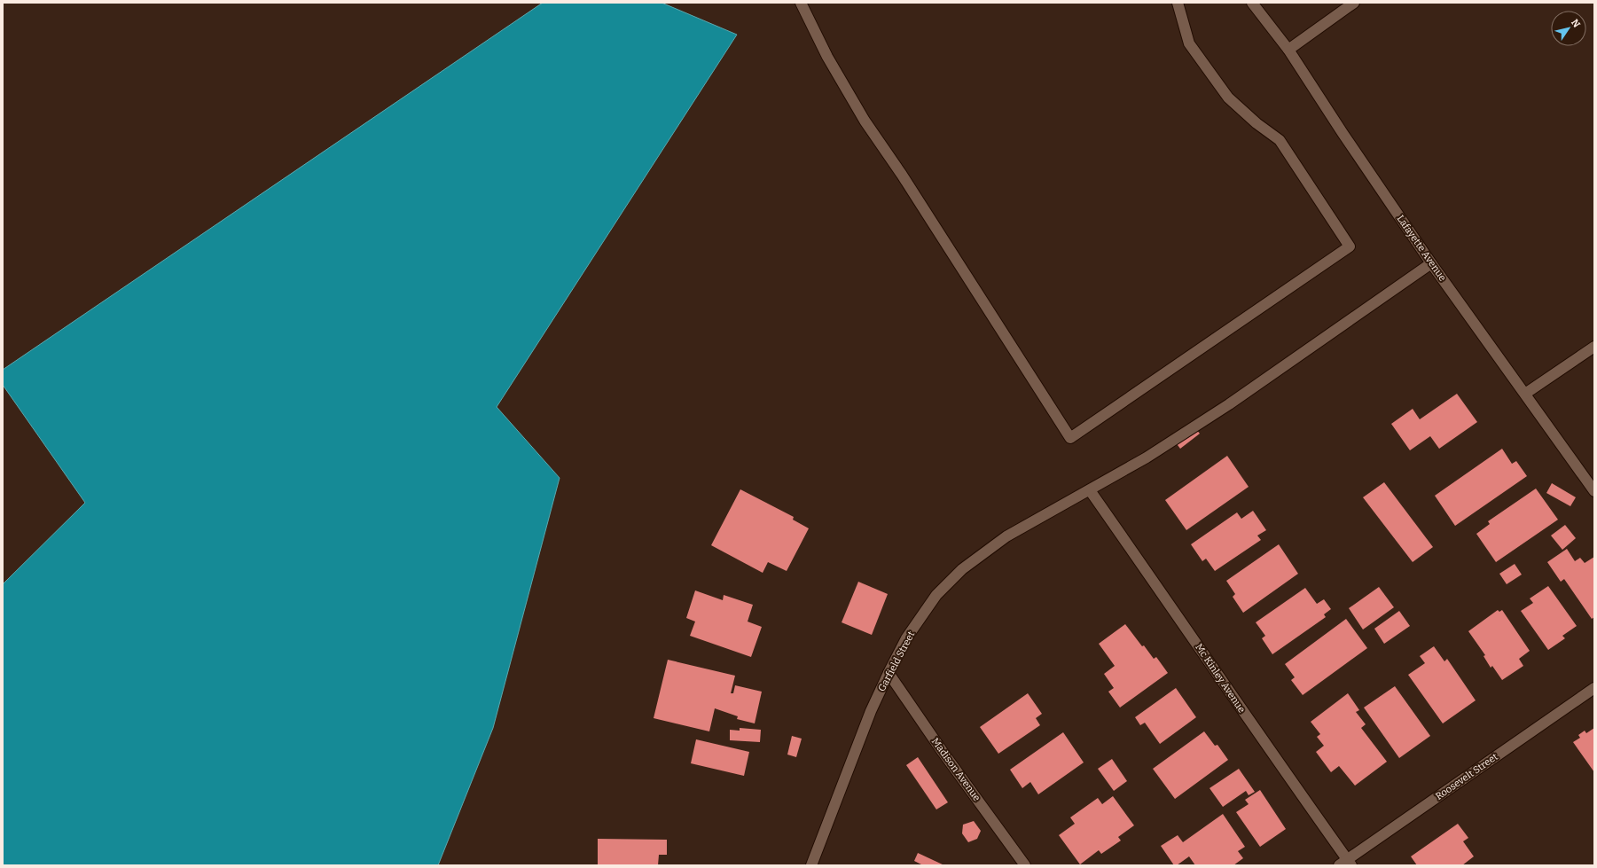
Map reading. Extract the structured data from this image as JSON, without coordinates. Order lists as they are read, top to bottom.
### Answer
{
  "streets": {
    "street": [
      "Lafayette Avenue",
      "Garfield Street",
      "Mc Kinley Avenue",
      "Madison Avenue",
      "Roosevelt Street"
    ]
  },
  "crossings": [
    ["Lafayette Avenue", "Garfield Street"],
    ["Garfield Street", "Mc Kinley Avenue"],
    ["Garfield Street", "Madison Avenue"],
    ["Mc Kinley Avenue", "Roosevelt Street"]
  ],
  "north": "top right"
}
